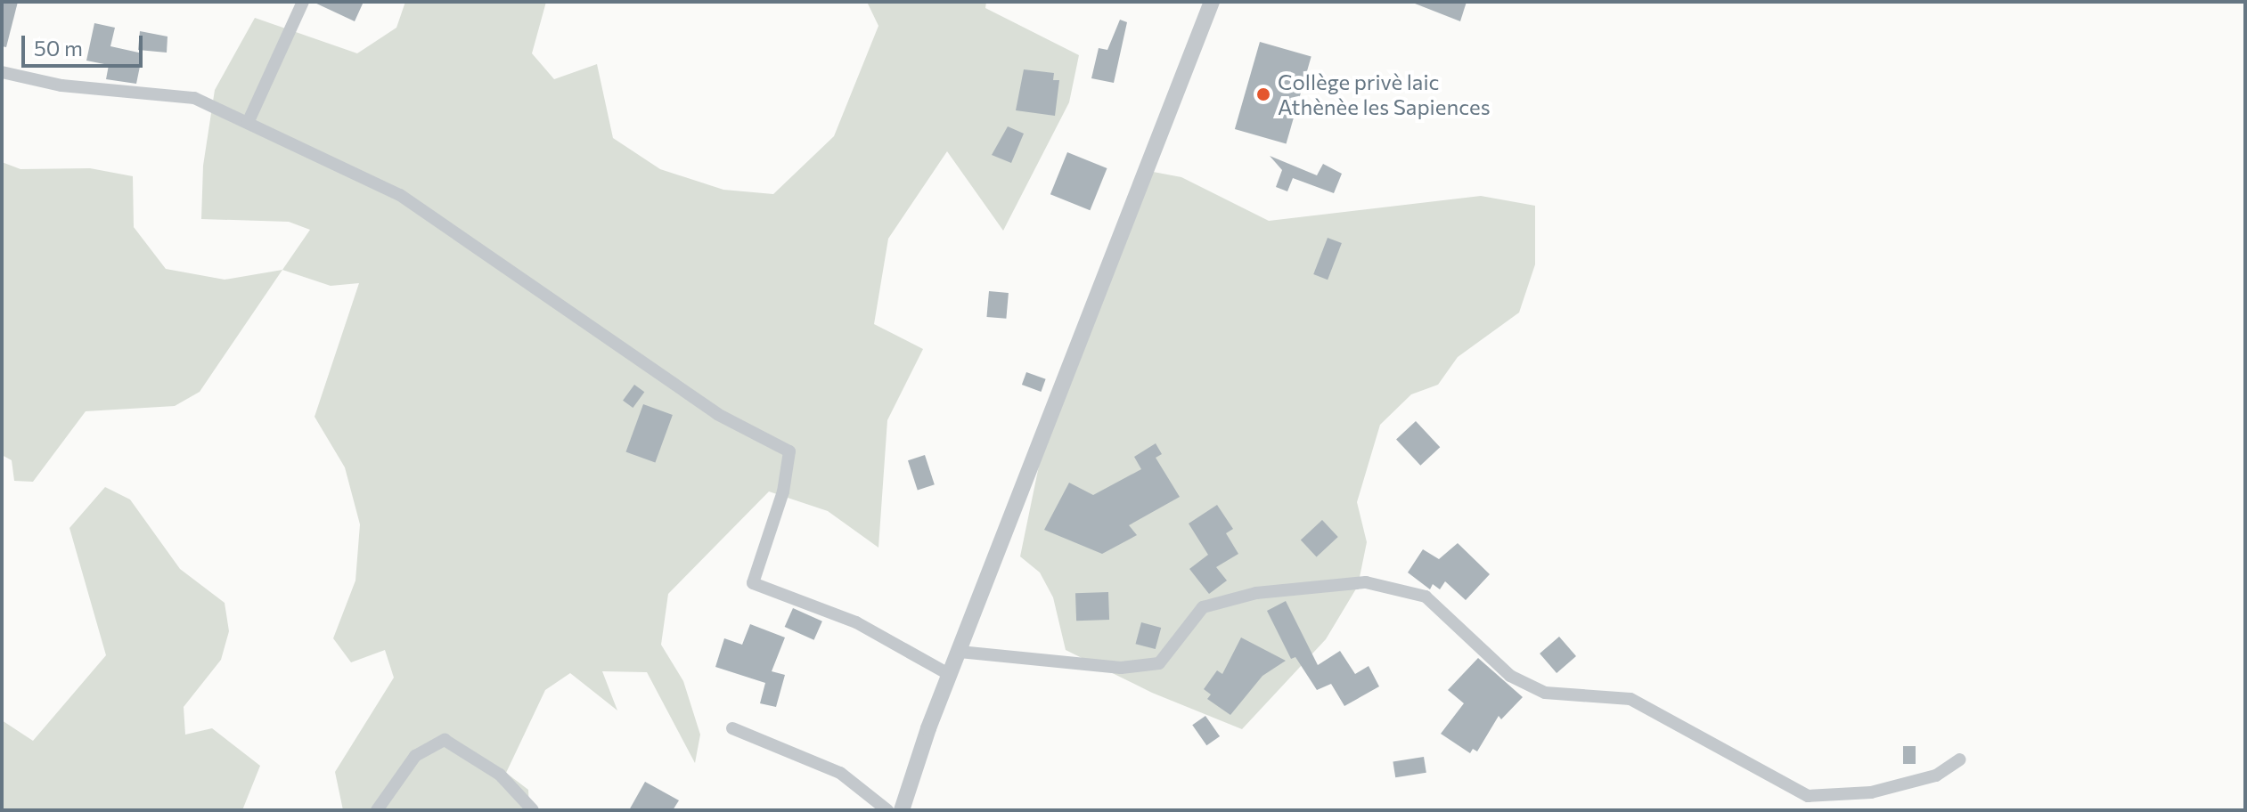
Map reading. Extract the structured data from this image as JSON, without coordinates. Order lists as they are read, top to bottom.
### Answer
{
  "places": ["Collège privè laic Athènèe les Sapiences"],
  "scale_bar": "50 m"
}
